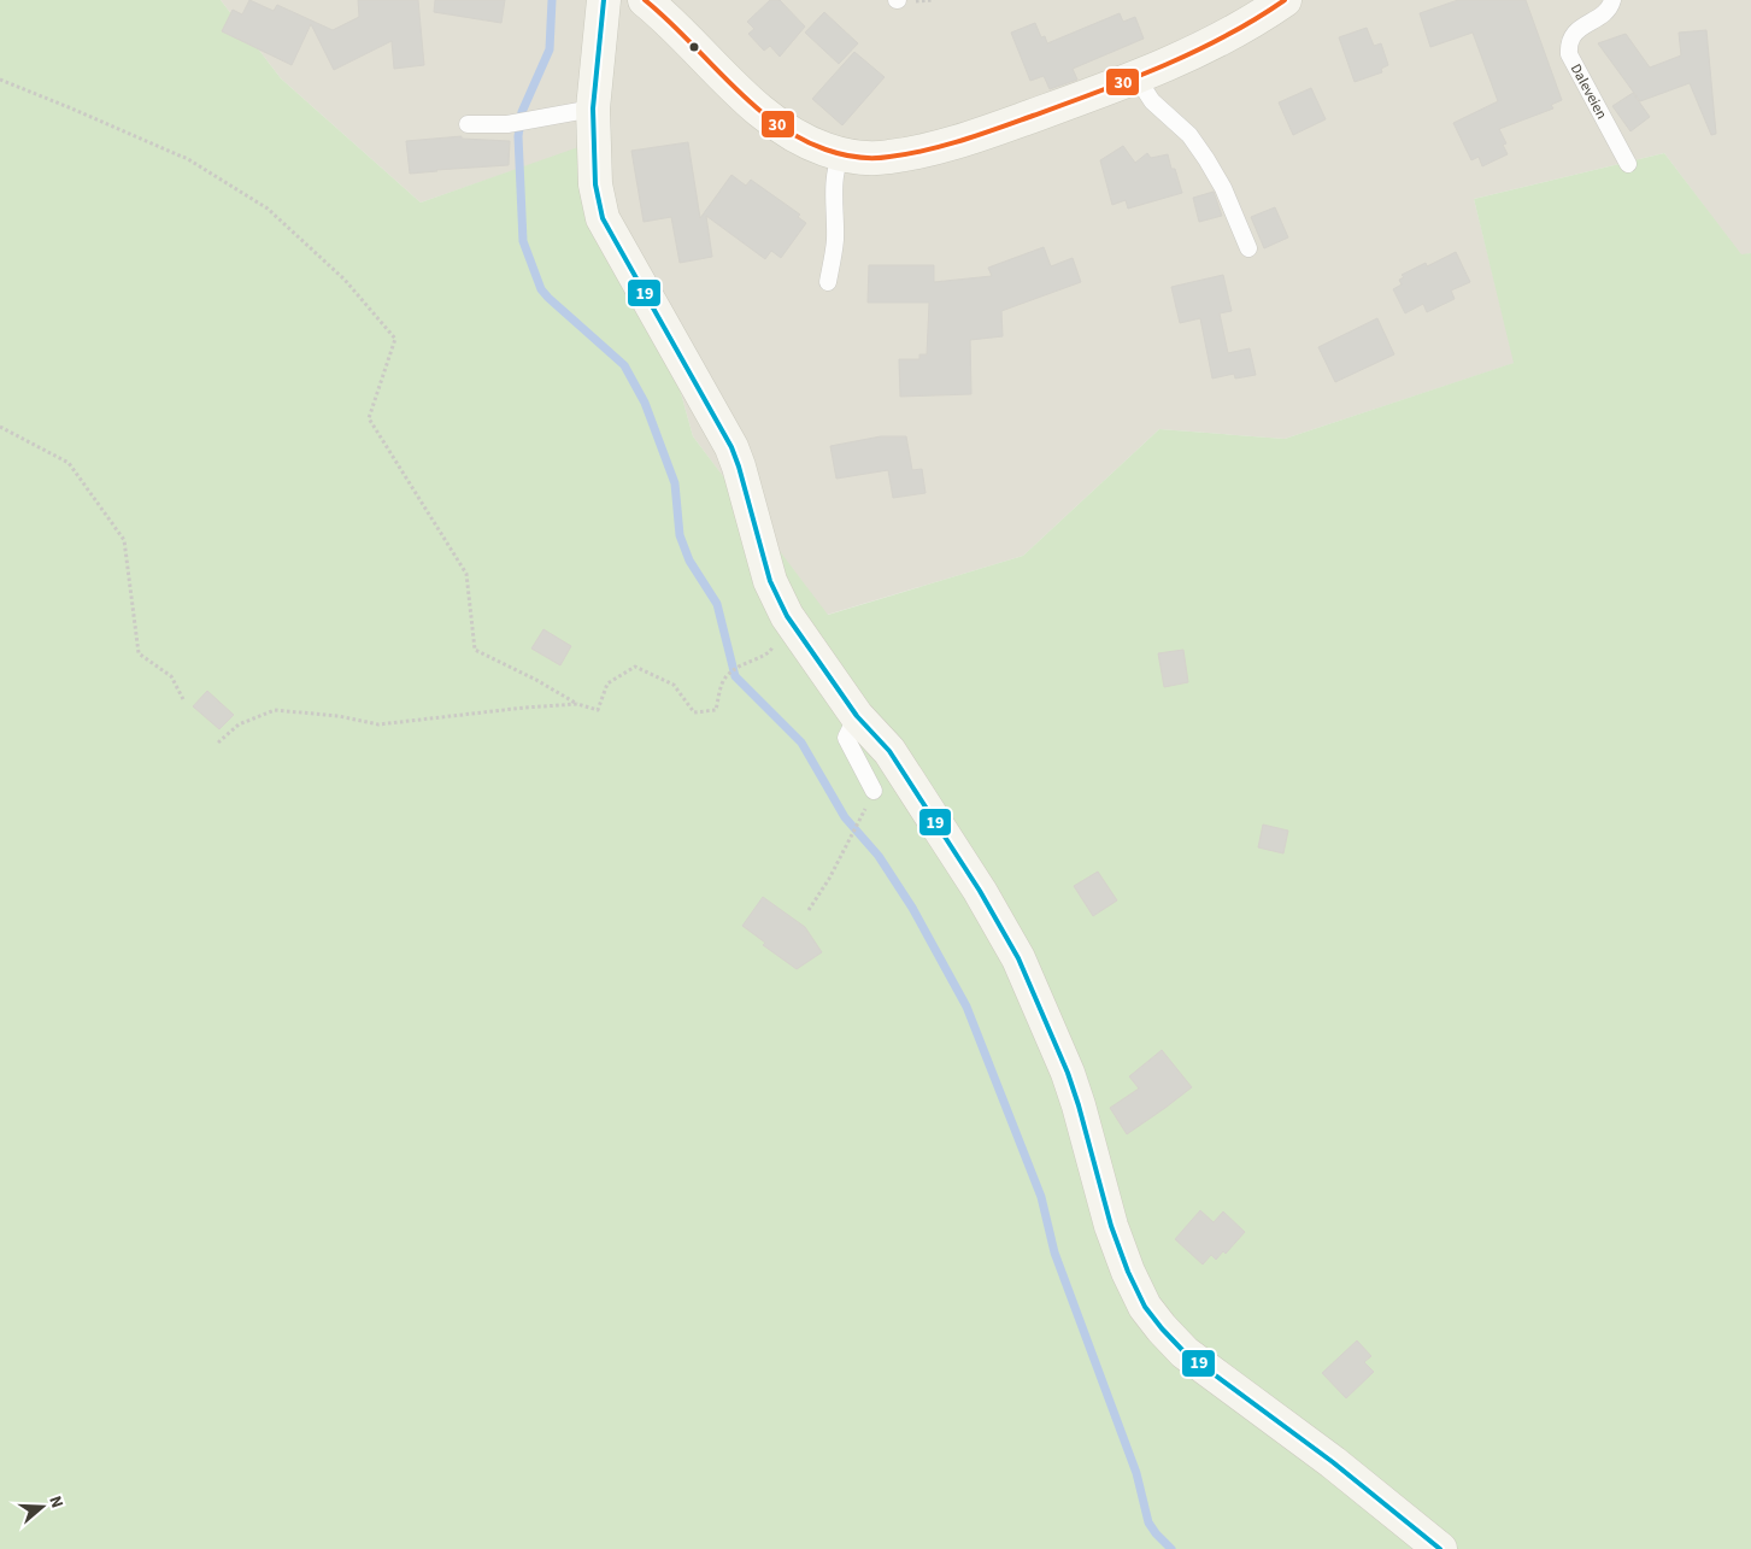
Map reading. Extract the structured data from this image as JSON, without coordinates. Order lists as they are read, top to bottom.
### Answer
{
  "streets": {
    "lane": ["Daleveien"]
  },
  "lines": ["transit line 19", "transit line 30"],
  "north": "right"
}
